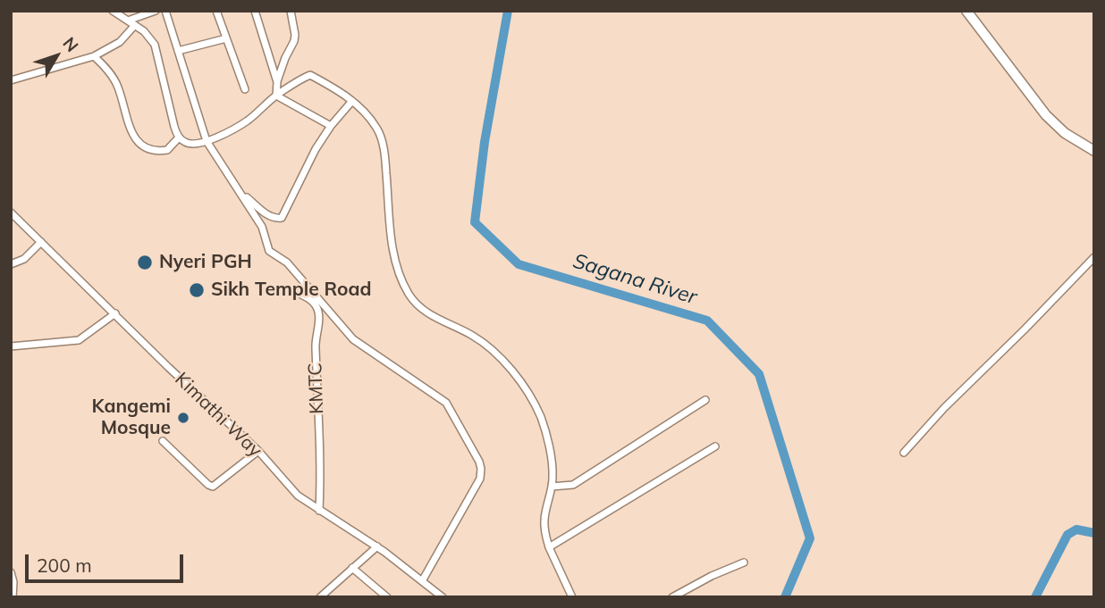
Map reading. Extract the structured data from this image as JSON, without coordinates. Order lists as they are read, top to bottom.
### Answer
{
  "streets": {
    "street": ["KMTC", "Kimathi Way"]
  },
  "crossings": [
    ["KMTC", "Kimathi Way"]
  ],
  "water": ["Sagana River"],
  "places": ["Nyeri PGH", "Sikh Temple Road", "Kangemi Mosque"],
  "scale_bar": "200 m",
  "north": "top right"
}
